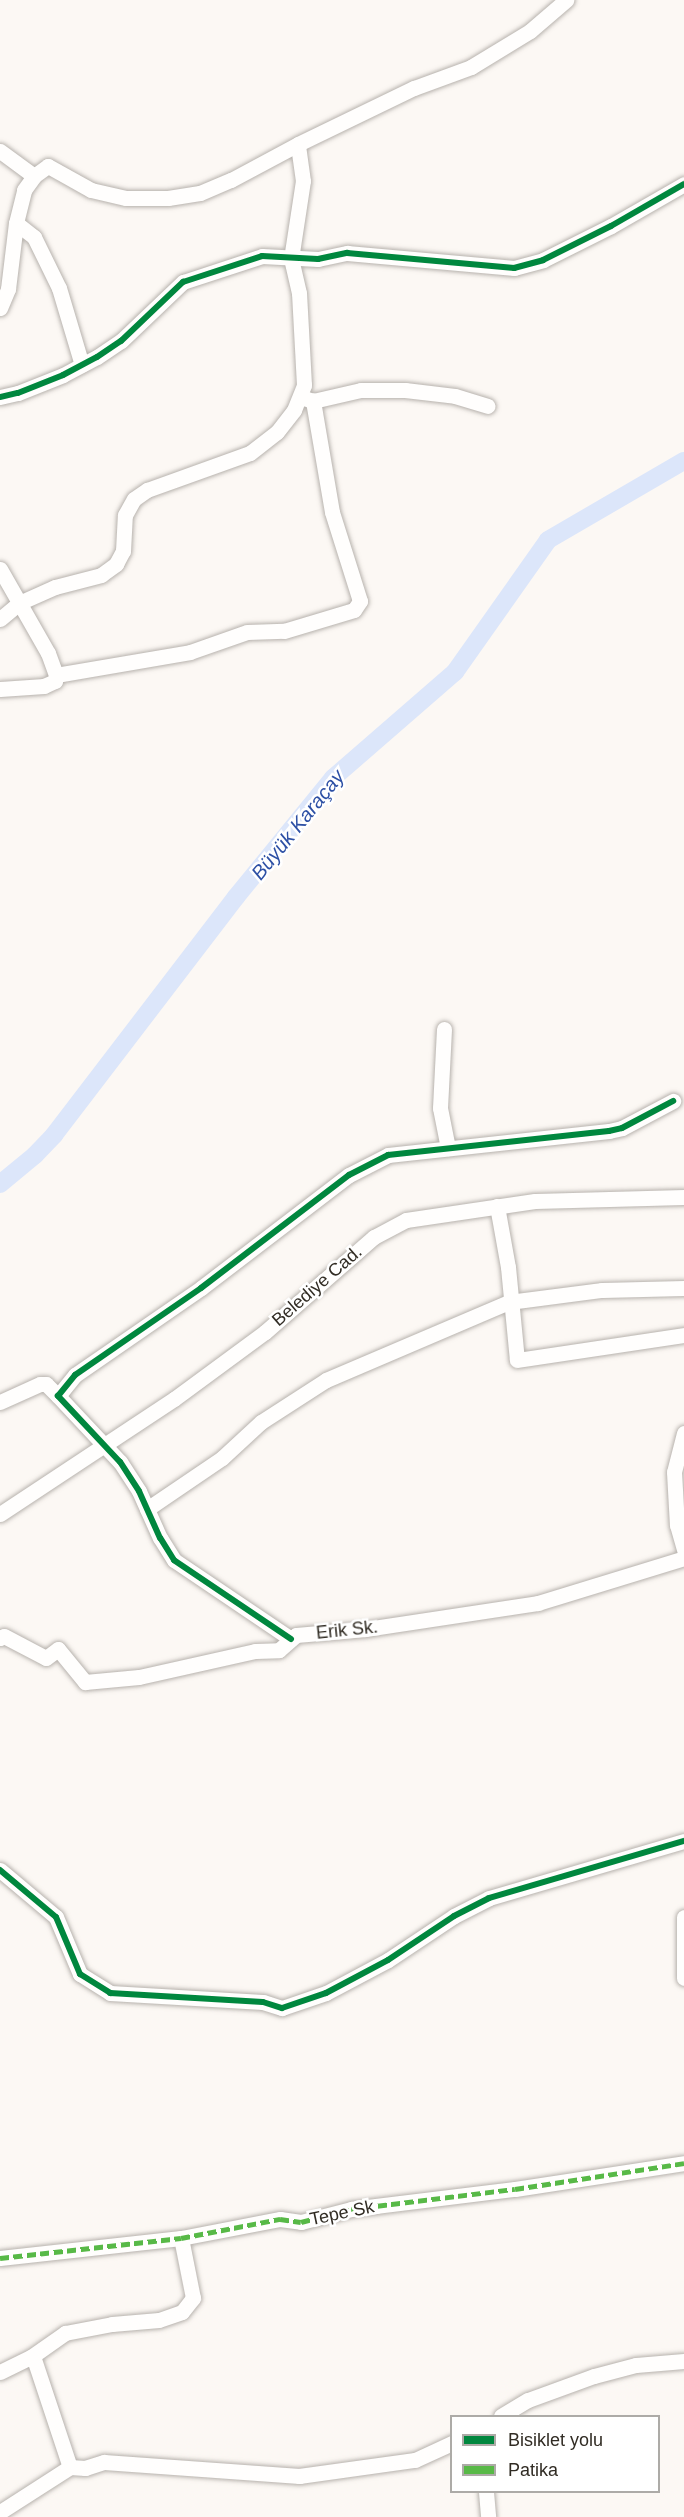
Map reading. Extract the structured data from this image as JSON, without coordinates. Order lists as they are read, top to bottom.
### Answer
{
  "streets": {
    "street": ["Belediye Cad.", "Erik Sk.", "Tepe Sk"]
  },
  "water": ["Büyük Karaçay"],
  "legend": ["Bisiklet yolu", "Patika"]
}
